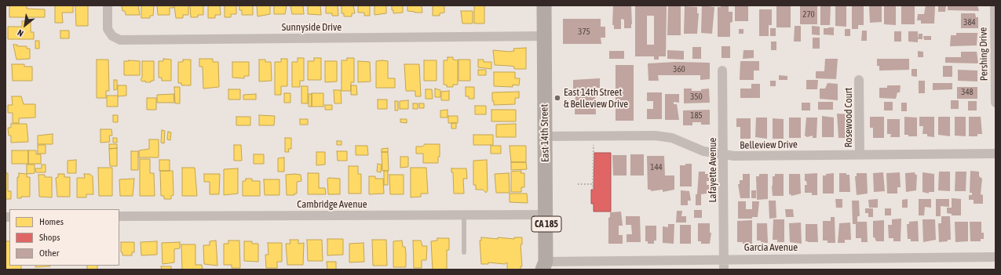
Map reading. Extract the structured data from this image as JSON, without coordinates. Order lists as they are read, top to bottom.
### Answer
{
  "streets": {
    "main road": ["East 14th Street", "CA 185"],
    "street": [
      "Sunnyside Drive",
      "Pershing Drive",
      "Rosewood Court",
      "Belleview Drive",
      "Lafayette Avenue",
      "Cambridge Avenue",
      "Garcia Avenue"
    ]
  },
  "crossings": [
    ["Sunnyside Drive", "East 14th Street"],
    ["Rosewood Court", "Belleview Drive"],
    ["East 14th Street", "Belleview Drive"],
    ["East 14th Street", "Cambridge Avenue"],
    ["East 14th Street", "Garcia Avenue"],
    ["Belleview Drive", "Lafayette Avenue"],
    ["Lafayette Avenue", "Garcia Avenue"]
  ],
  "places": ["East 14th Street & Belleview Drive"],
  "house_numbers": [
    "270",
    "384",
    "375",
    "360",
    "348",
    "350",
    "185",
    "144"
  ],
  "legend": ["Homes", "Shops", "Other"],
  "north": "bottom left"
}
